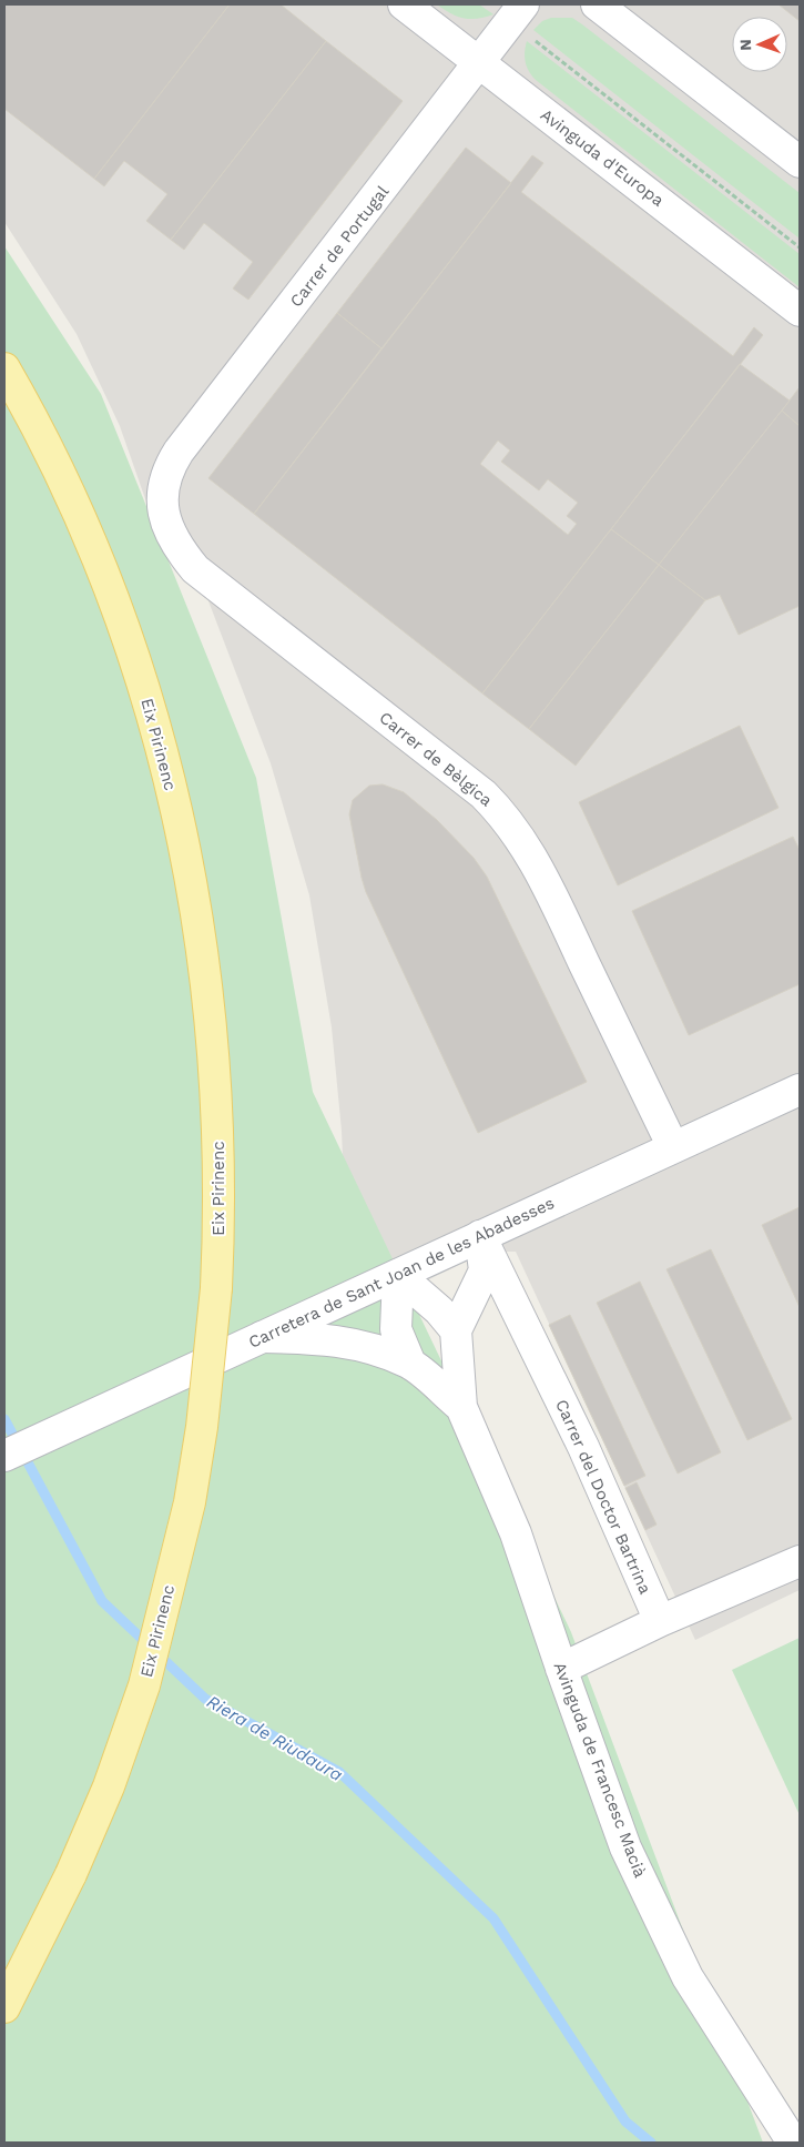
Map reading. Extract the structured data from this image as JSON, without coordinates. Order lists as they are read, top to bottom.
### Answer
{
  "streets": {
    "main road": ["Eix Pirinenc"],
    "street": [
      "Avinguda d'Europa",
      "Carrer de Portugal",
      "Carrer de Bèlgica",
      "Carretera de Sant Joan de les Abadesses",
      "Carrer del Doctor Bartrina",
      "Avinguda de Francesc Macià"
    ]
  },
  "crossings": [
    ["Avinguda d'Europa", "Carrer de Portugal"],
    ["Carrer de Portugal", "Carrer de Bèlgica"],
    ["Carrer de Bèlgica", "Carretera de Sant Joan de les Abadesses"],
    ["Carretera de Sant Joan de les Abadesses", "Carrer del Doctor Bartrina"],
    ["Carretera de Sant Joan de les Abadesses", "Avinguda de Francesc Macià"],
    ["Carrer del Doctor Bartrina", "Avinguda de Francesc Macià"]
  ],
  "water": ["Riera de Riudaura"],
  "north": "left"
}
